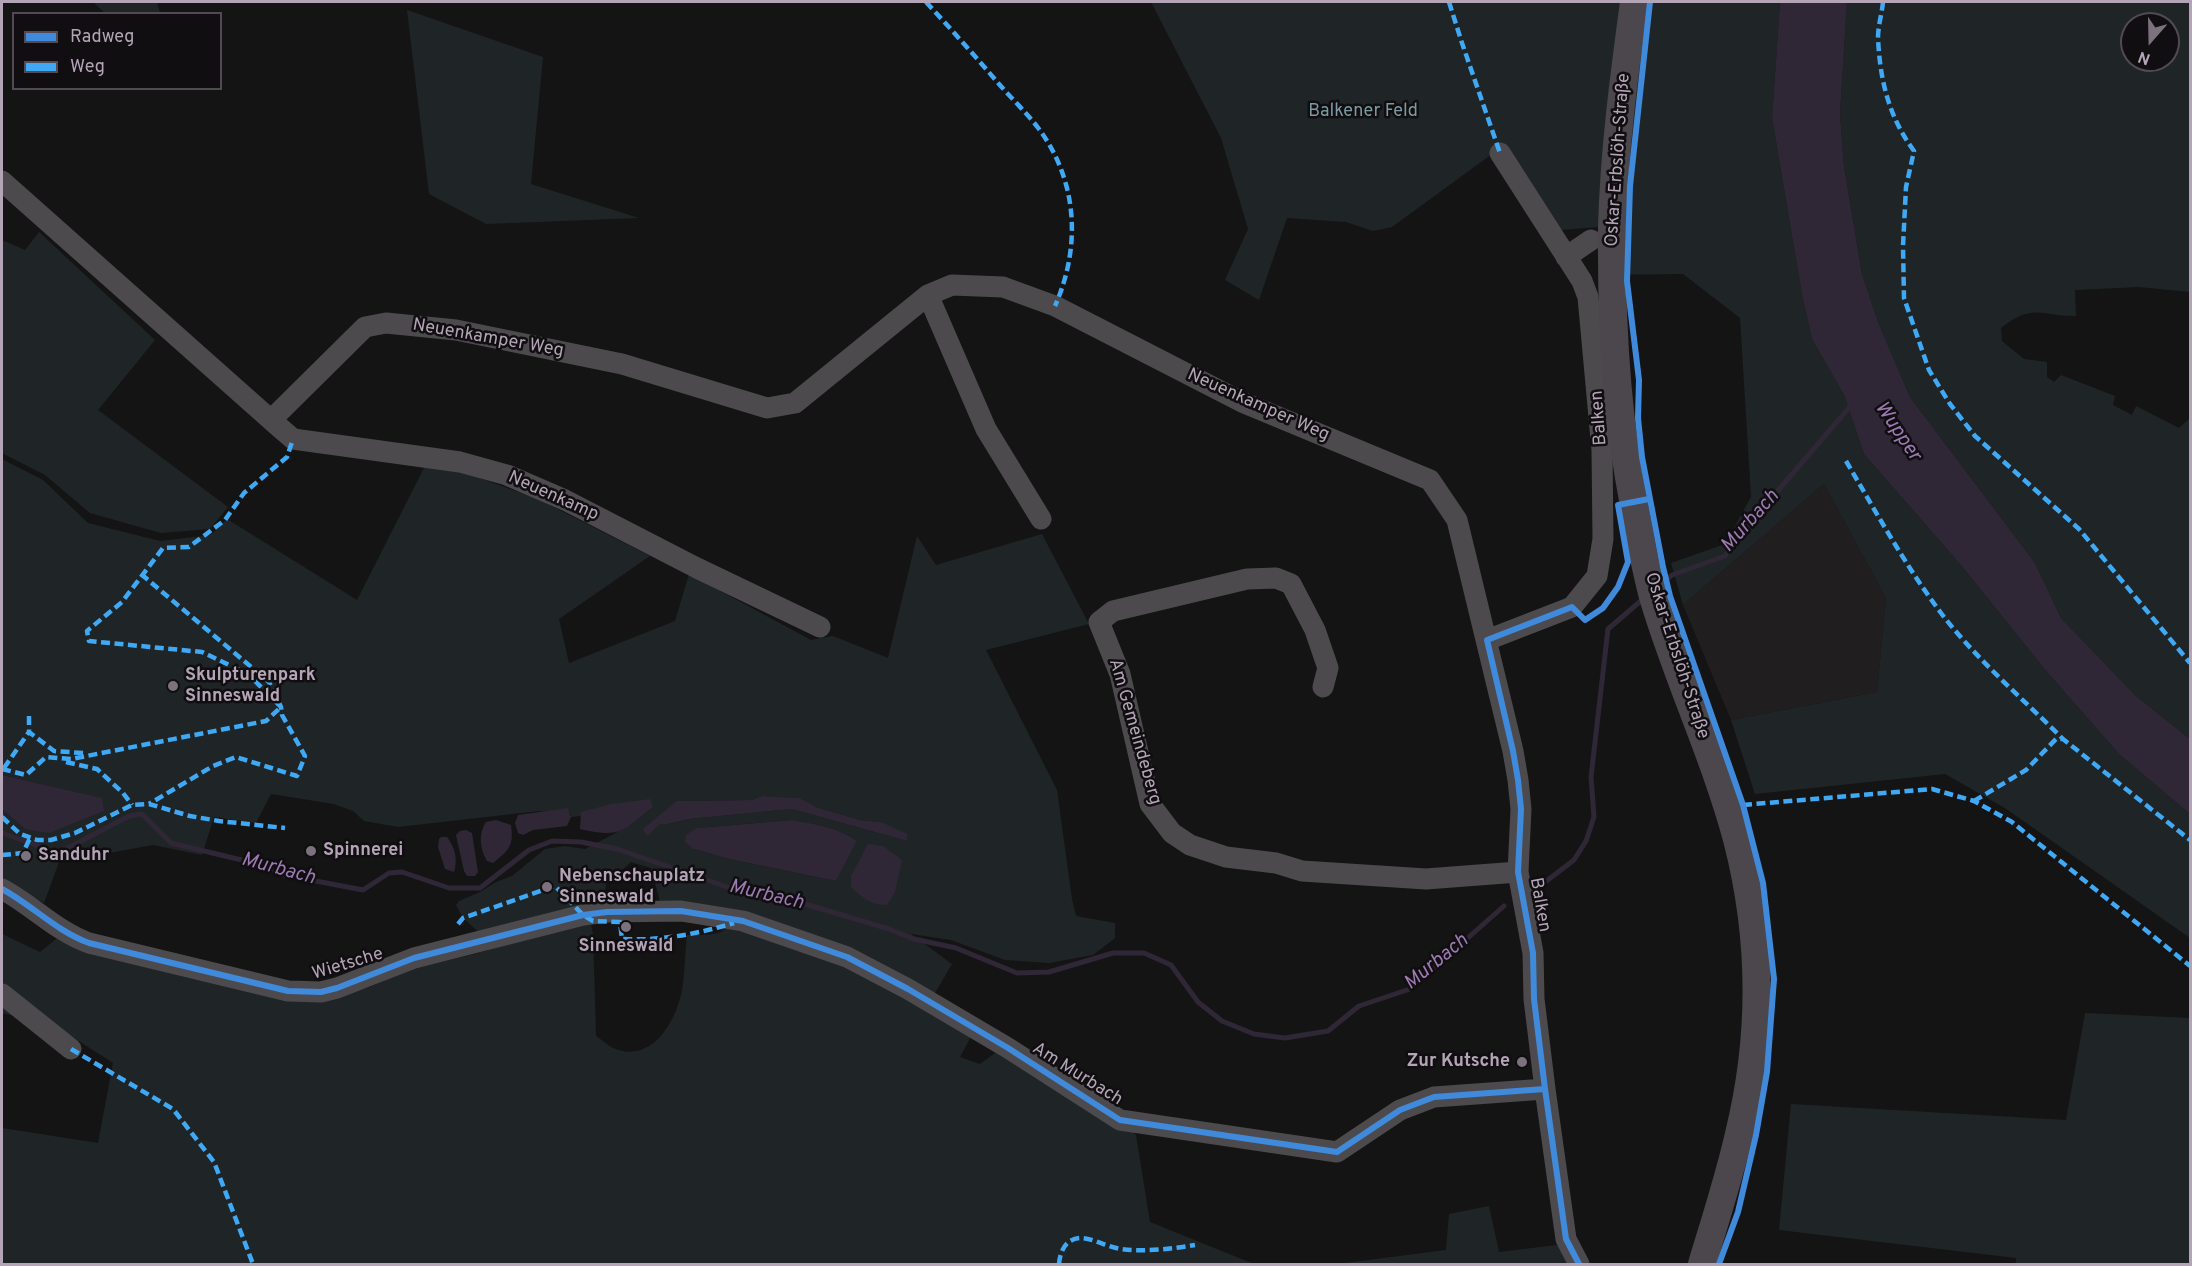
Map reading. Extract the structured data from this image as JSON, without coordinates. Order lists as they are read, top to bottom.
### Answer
{
  "streets": {
    "main road": ["Oskar-Erbslöh-Straße"],
    "street": [
      "Neuenkamper Weg",
      "Balken",
      "Neuenkamp",
      "Am Gemeindeberg",
      "Wietsche",
      "Am Murbach"
    ]
  },
  "crossings": [
    ["Neuenkamper Weg", "Balken"],
    ["Neuenkamper Weg", "Neuenkamp"],
    ["Balken", "Am Gemeindeberg"],
    ["Balken", "Am Murbach"],
    ["Wietsche", "Am Murbach"]
  ],
  "water": ["Wupper", "Murbach"],
  "parks": ["Balkener Feld"],
  "places": [
    "Skulpturenpark Sinneswald",
    "Spinnerei",
    "Sanduhr",
    "Nebenschauplatz Sinneswald",
    "Sinneswald",
    "Zur Kutsche"
  ],
  "legend": ["Radweg", "Weg"],
  "north": "bottom"
}
